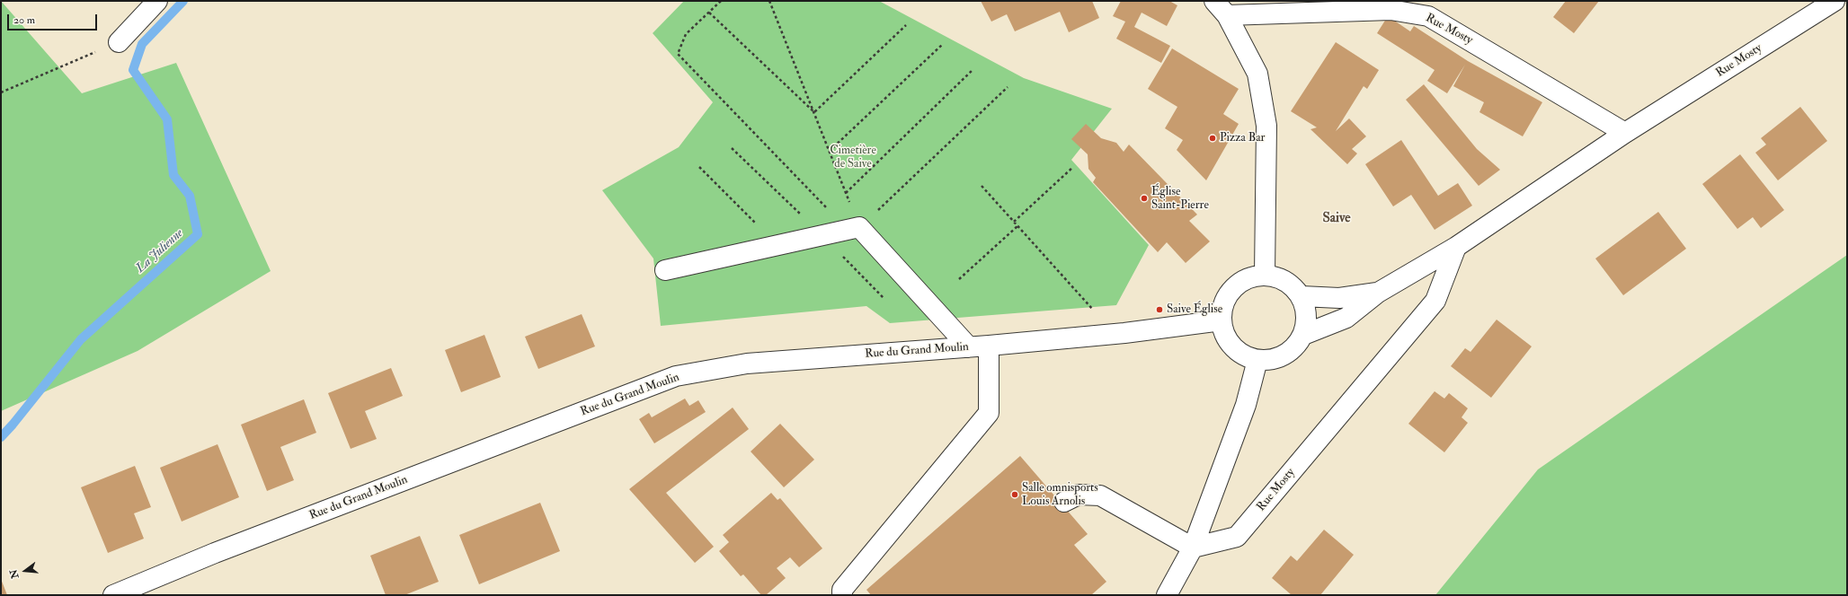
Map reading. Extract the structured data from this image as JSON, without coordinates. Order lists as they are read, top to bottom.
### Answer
{
  "streets": {
    "street": ["Rue Mosty", "Rue du Grand Moulin"]
  },
  "crossings": [
    ["Rue Mosty", "Rue du Grand Moulin"]
  ],
  "districts": ["Saive"],
  "water": ["La Julienne"],
  "parks": ["Cimetière de Saive"],
  "places": [
    "Pizza Bar",
    "Église Saint-Pierre",
    "Saive Église",
    "Salle omnisports Louis Arnolis"
  ],
  "scale_bar": "20 m",
  "north": "left"
}
